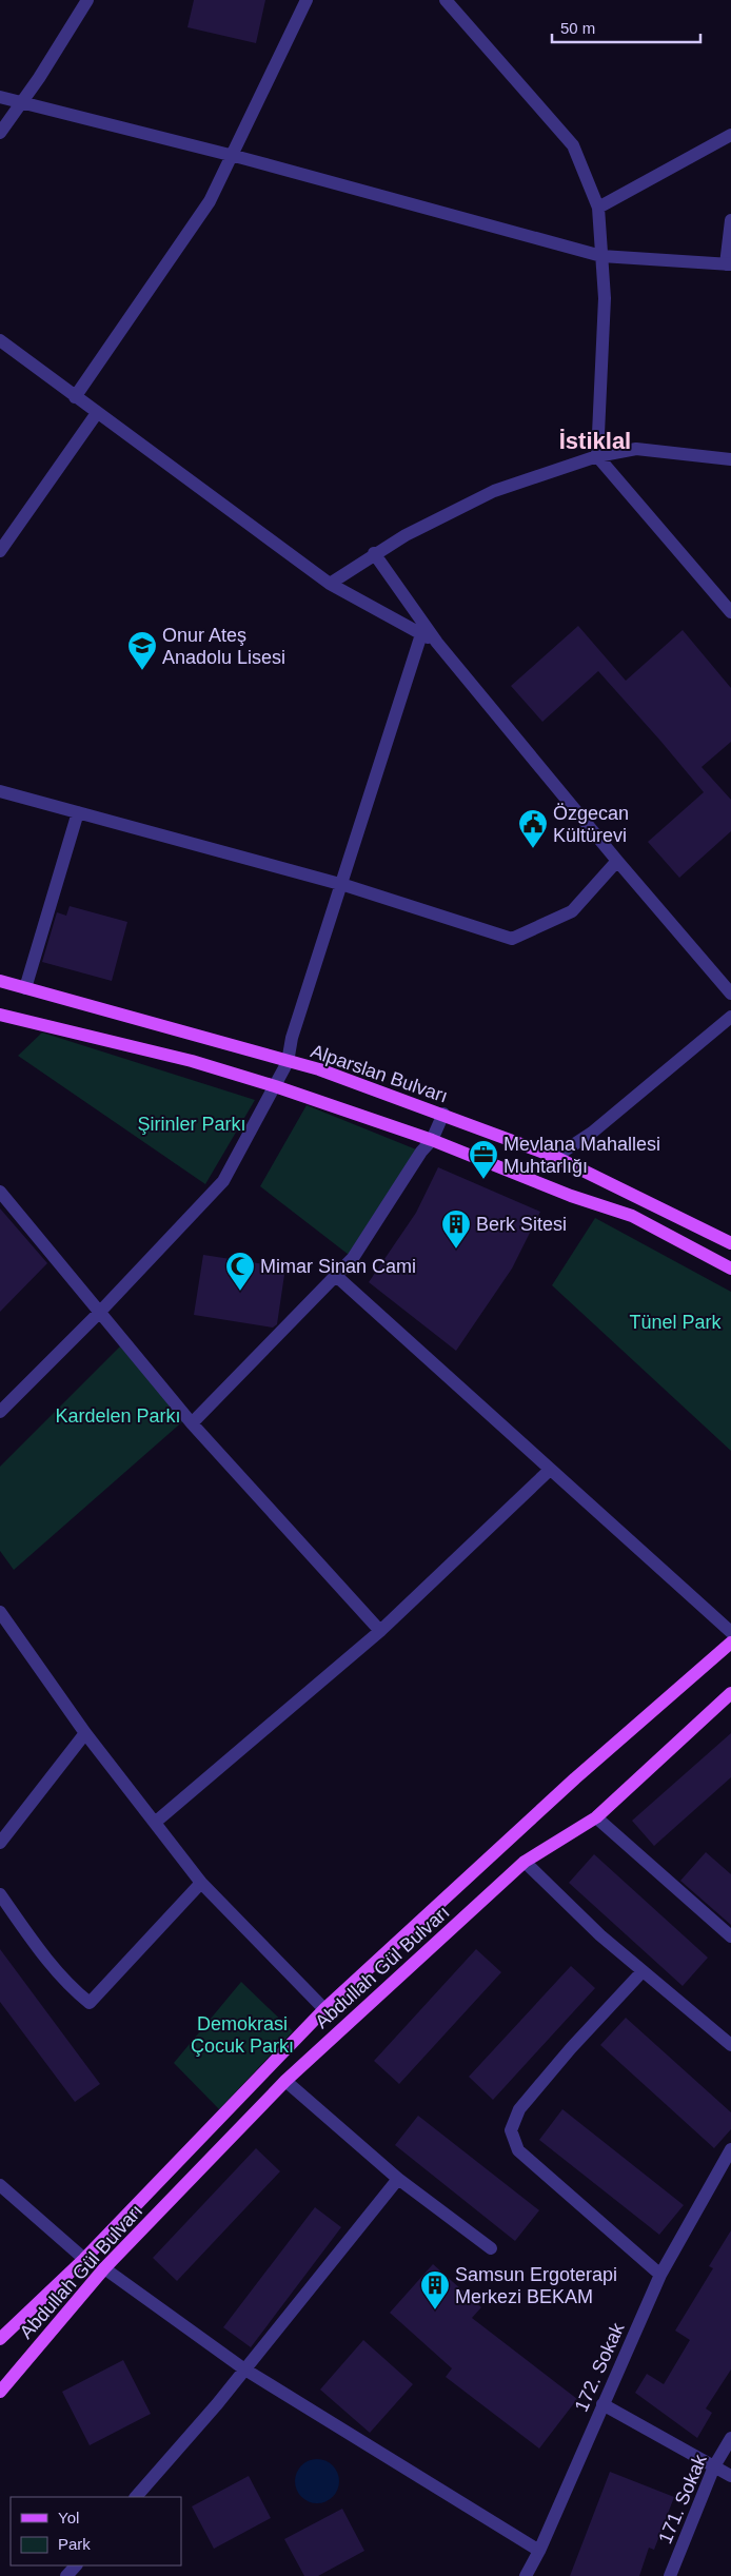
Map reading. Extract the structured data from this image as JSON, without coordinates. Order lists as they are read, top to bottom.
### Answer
{
  "streets": {
    "main road": ["Alparslan Bulvarı", "Abdullah Gül Bulvarı"],
    "street": ["172. Sokak", "171. Sokak"]
  },
  "districts": ["İstiklal"],
  "parks": [
    "Şirinler Parkı",
    "Tünel Park",
    "Kardelen Parkı",
    "Demokrasi Çocuk Parkı"
  ],
  "places": {
    "school or university": ["Onur Ateş Anadolu Lisesi"],
    "public building": ["Özgecan Kültürevi"],
    "office": ["Mevlana Mahallesi Muhtarlığı"],
    "building": ["Berk Sitesi", "Samsun Ergoterapi Merkezi BEKAM"],
    "mosque": ["Mimar Sinan Cami"]
  },
  "legend": ["Yol", "Park"],
  "scale_bar": "50 m"
}
